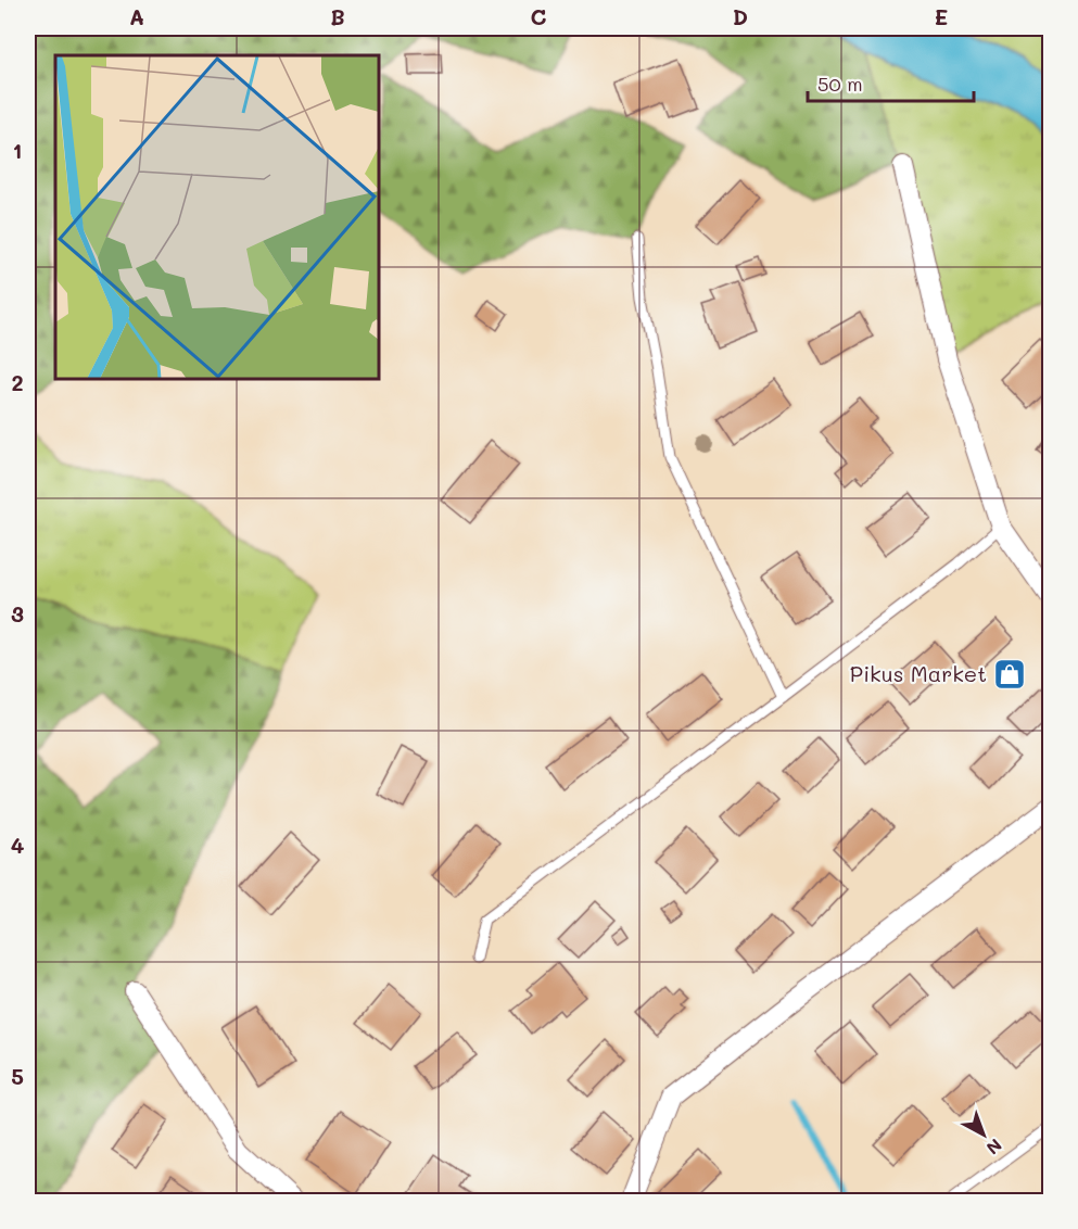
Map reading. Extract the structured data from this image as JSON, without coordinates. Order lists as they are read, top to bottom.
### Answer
{
  "places": {
    "shop": ["Pikus Market"]
  },
  "scale_bar": "50 m",
  "north": "bottom right",
  "grid": {
    "columns": [
      "A",
      "B",
      "C",
      "D",
      "E"
    ],
    "rows": [
      "1",
      "2",
      "3",
      "4",
      "5"
    ]
  }
}
